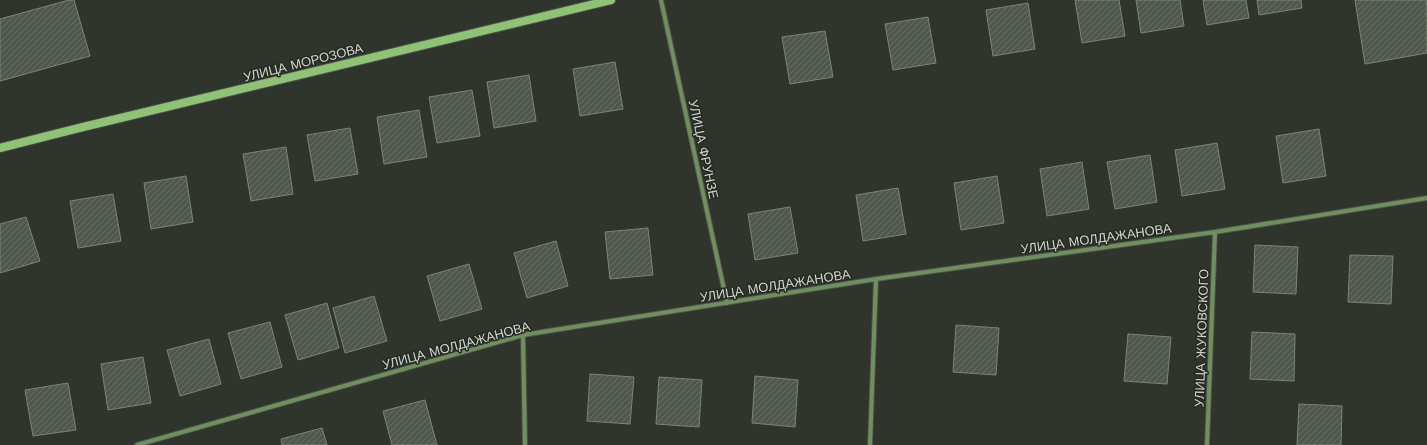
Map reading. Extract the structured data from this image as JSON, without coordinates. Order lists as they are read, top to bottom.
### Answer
{
  "streets": {
    "main road": ["УЛИЦА МОРОЗОВА"],
    "street": ["УЛИЦА ФРУНЗЕ", "УЛИЦА МОЛДАЖАНОВА", "УЛИЦА ЖУКОВСКОГО"]
  },
  "crossings": [
    ["УЛИЦА ФРУНЗЕ", "УЛИЦА МОЛДАЖАНОВА"],
    ["УЛИЦА МОЛДАЖАНОВА", "УЛИЦА ЖУКОВСКОГО"]
  ]
}
